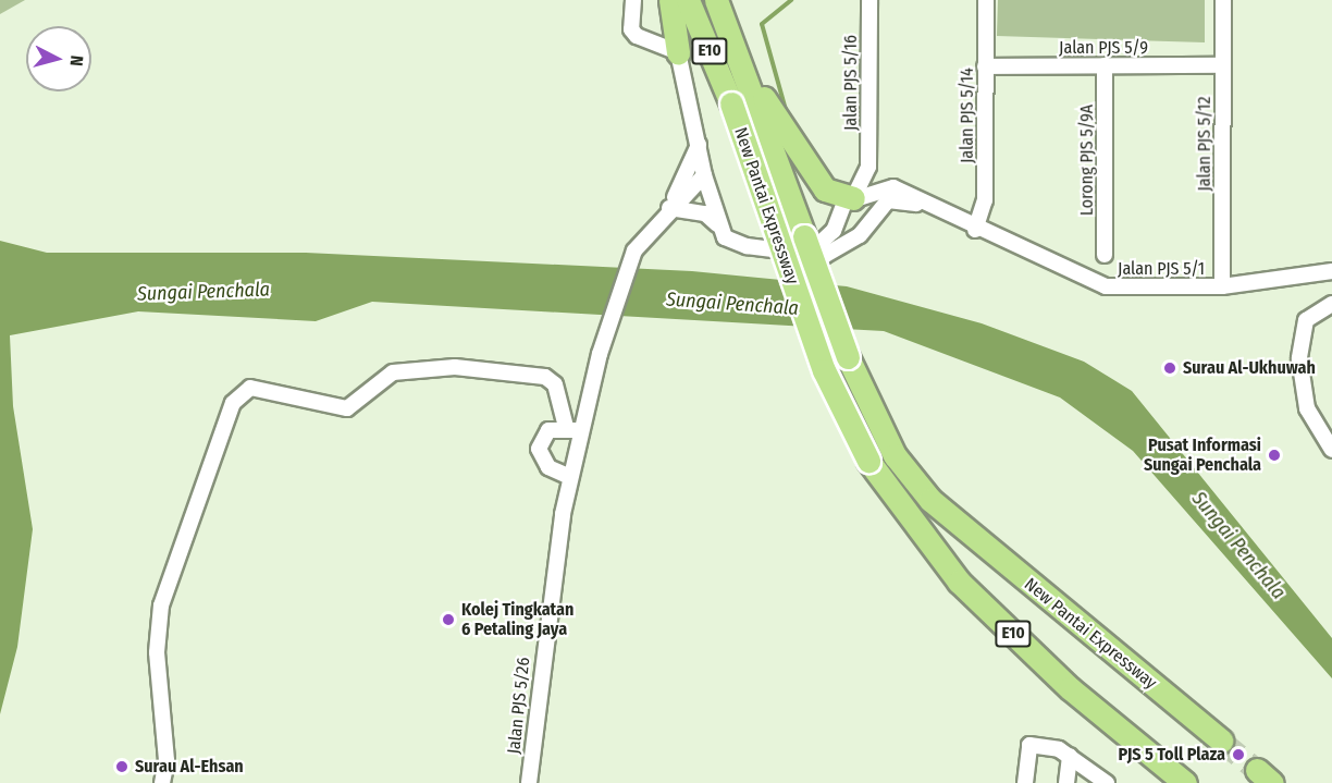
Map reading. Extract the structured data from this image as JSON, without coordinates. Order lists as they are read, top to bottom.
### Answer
{
  "streets": {
    "highway": ["E10", "New Pantai Expressway"],
    "street": [
      "Jalan PJS 5/9",
      "Jalan PJS 5/16",
      "Jalan PJS 5/14",
      "Jalan PJS 5/12",
      "Lorong PJS 5/9A",
      "Jalan PJS 5/1",
      "Jalan PJS 5/26"
    ]
  },
  "crossings": [
    ["Jalan PJS 5/9", "Jalan PJS 5/14"],
    ["Jalan PJS 5/9", "Jalan PJS 5/12"],
    ["Jalan PJS 5/9", "Lorong PJS 5/9A"],
    ["E10", "New Pantai Expressway"],
    ["Jalan PJS 5/14", "Jalan PJS 5/1"],
    ["Jalan PJS 5/12", "Jalan PJS 5/1"],
    ["Jalan PJS 5/1", "Jalan PJS 5/26"]
  ],
  "water": ["Sungai Penchala"],
  "places": [
    "Surau Al-Ukhuwah",
    "Pusat Informasi Sungai Penchala",
    "Kolej Tingkatan 6 Petaling Jaya",
    "PJS 5 Toll Plaza",
    "Surau Al-Ehsan"
  ],
  "north": "right"
}
